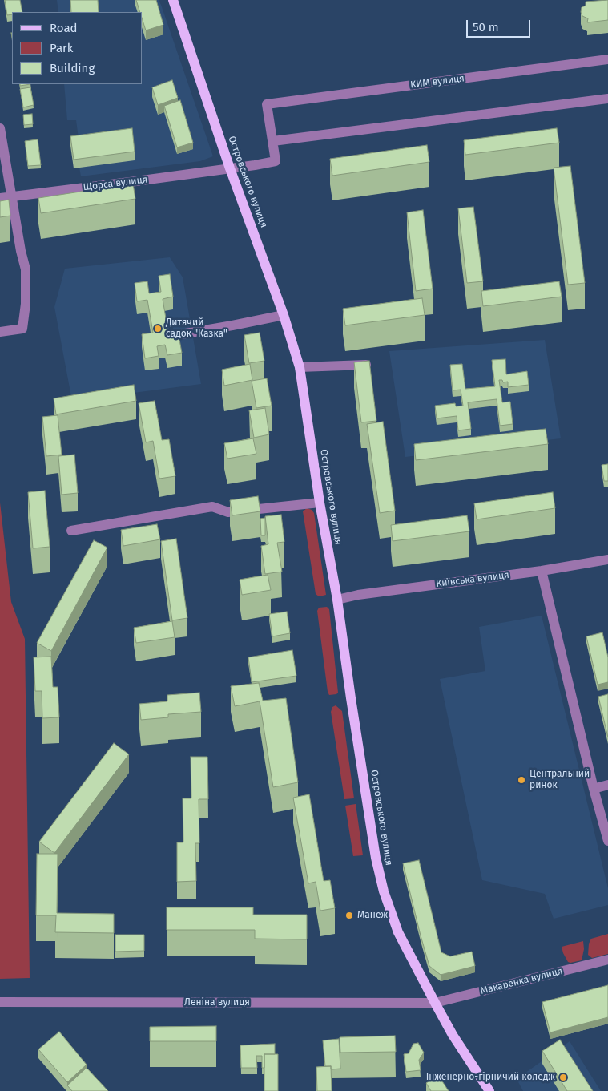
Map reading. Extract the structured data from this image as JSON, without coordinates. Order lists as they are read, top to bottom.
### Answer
{
  "streets": {
    "main road": ["Островського вулиця"],
    "street": [
      "КИМ вулиця",
      "Щорса вулиця",
      "Київська вулиця",
      "Макаренка вулиця",
      "Леніна вулиця"
    ]
  },
  "crossings": [
    ["КИМ вулиця", "Щорса вулиця"],
    ["Островського вулиця", "Щорса вулиця"],
    ["Островського вулиця", "Київська вулиця"],
    ["Островського вулиця", "Макаренка вулиця"],
    ["Островського вулиця", "Леніна вулиця"],
    ["Макаренка вулиця", "Леніна вулиця"]
  ],
  "places": [
    "Дитячий садок \"Казка\"",
    "Центральний ринок",
    "Манеж",
    "Інженерно-гірничий коледж"
  ],
  "legend": ["Road", "Park", "Building"],
  "scale_bar": "50 m"
}
